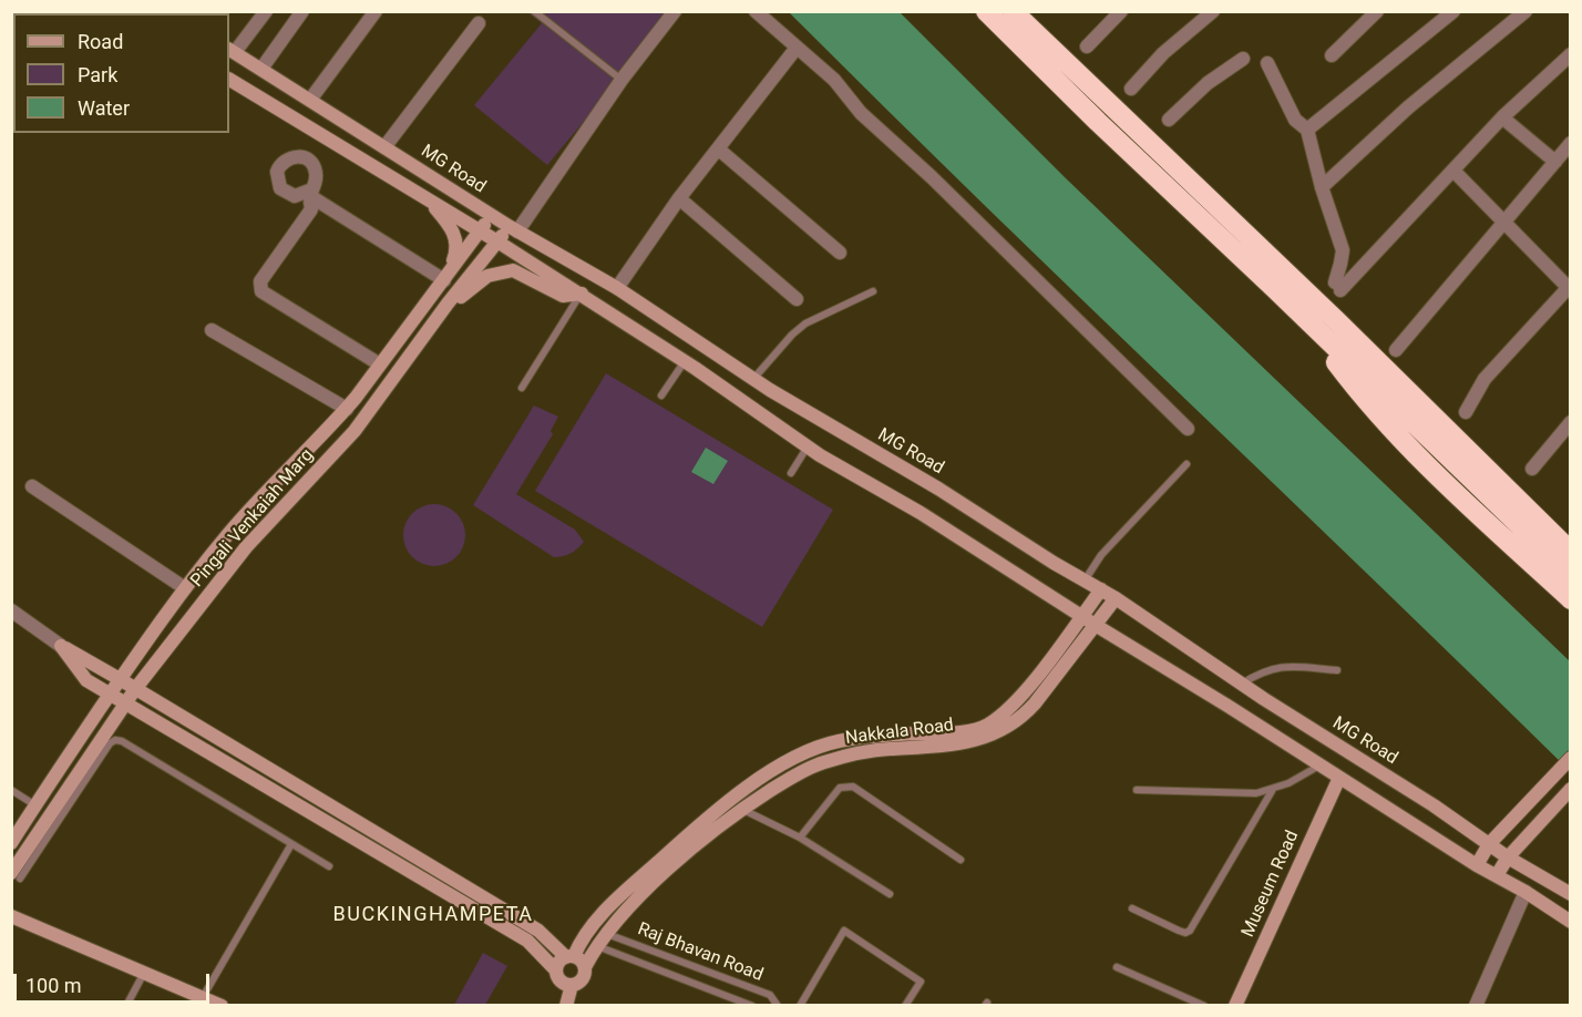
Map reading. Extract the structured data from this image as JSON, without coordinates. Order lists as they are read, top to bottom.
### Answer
{
  "streets": {
    "street": [
      "MG Road",
      "Pingali Venkaiah Marg",
      "Nakkala Road",
      "Museum Road"
    ],
    "lane": ["Raj Bhavan Road"]
  },
  "crossings": [
    ["MG Road", "Pingali Venkaiah Marg"],
    ["MG Road", "Nakkala Road"],
    ["MG Road", "Museum Road"],
    ["Nakkala Road", "Raj Bhavan Road"]
  ],
  "districts": ["BUCKINGHAMPETA"],
  "legend": ["Road", "Park", "Water"],
  "scale_bar": "100 m"
}
